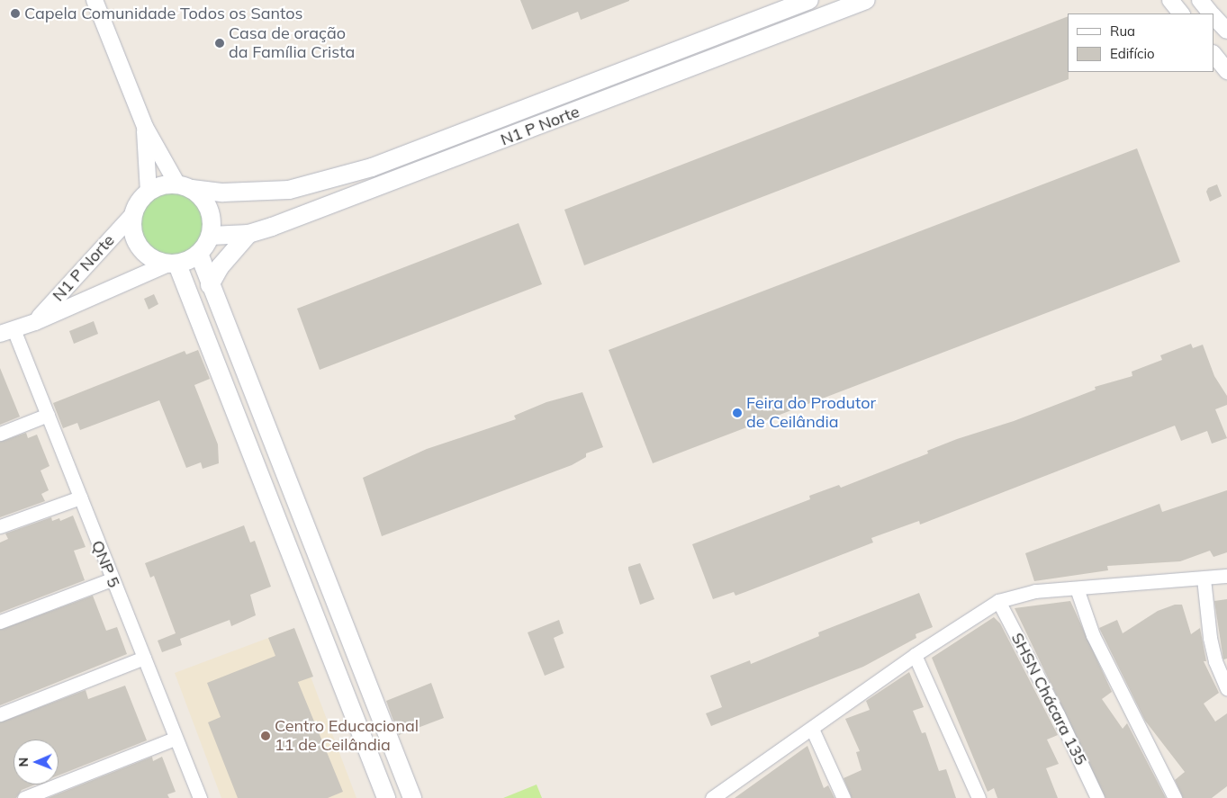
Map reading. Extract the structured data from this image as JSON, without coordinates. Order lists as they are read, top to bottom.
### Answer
{
  "streets": {
    "main road": ["N1 P Norte"],
    "street": ["QNP 5", "SHSN Chácara 135"]
  },
  "crossings": [
    ["N1 P Norte", "QNP 5"]
  ],
  "places": [
    "Capela Comunidade Todos os Santos",
    "Casa de oração da Família Crista",
    "Feira do Produtor de Ceilândia",
    "Centro Educacional 11 de Ceilândia"
  ],
  "legend": ["Rua", "Edifício"],
  "north": "left"
}
